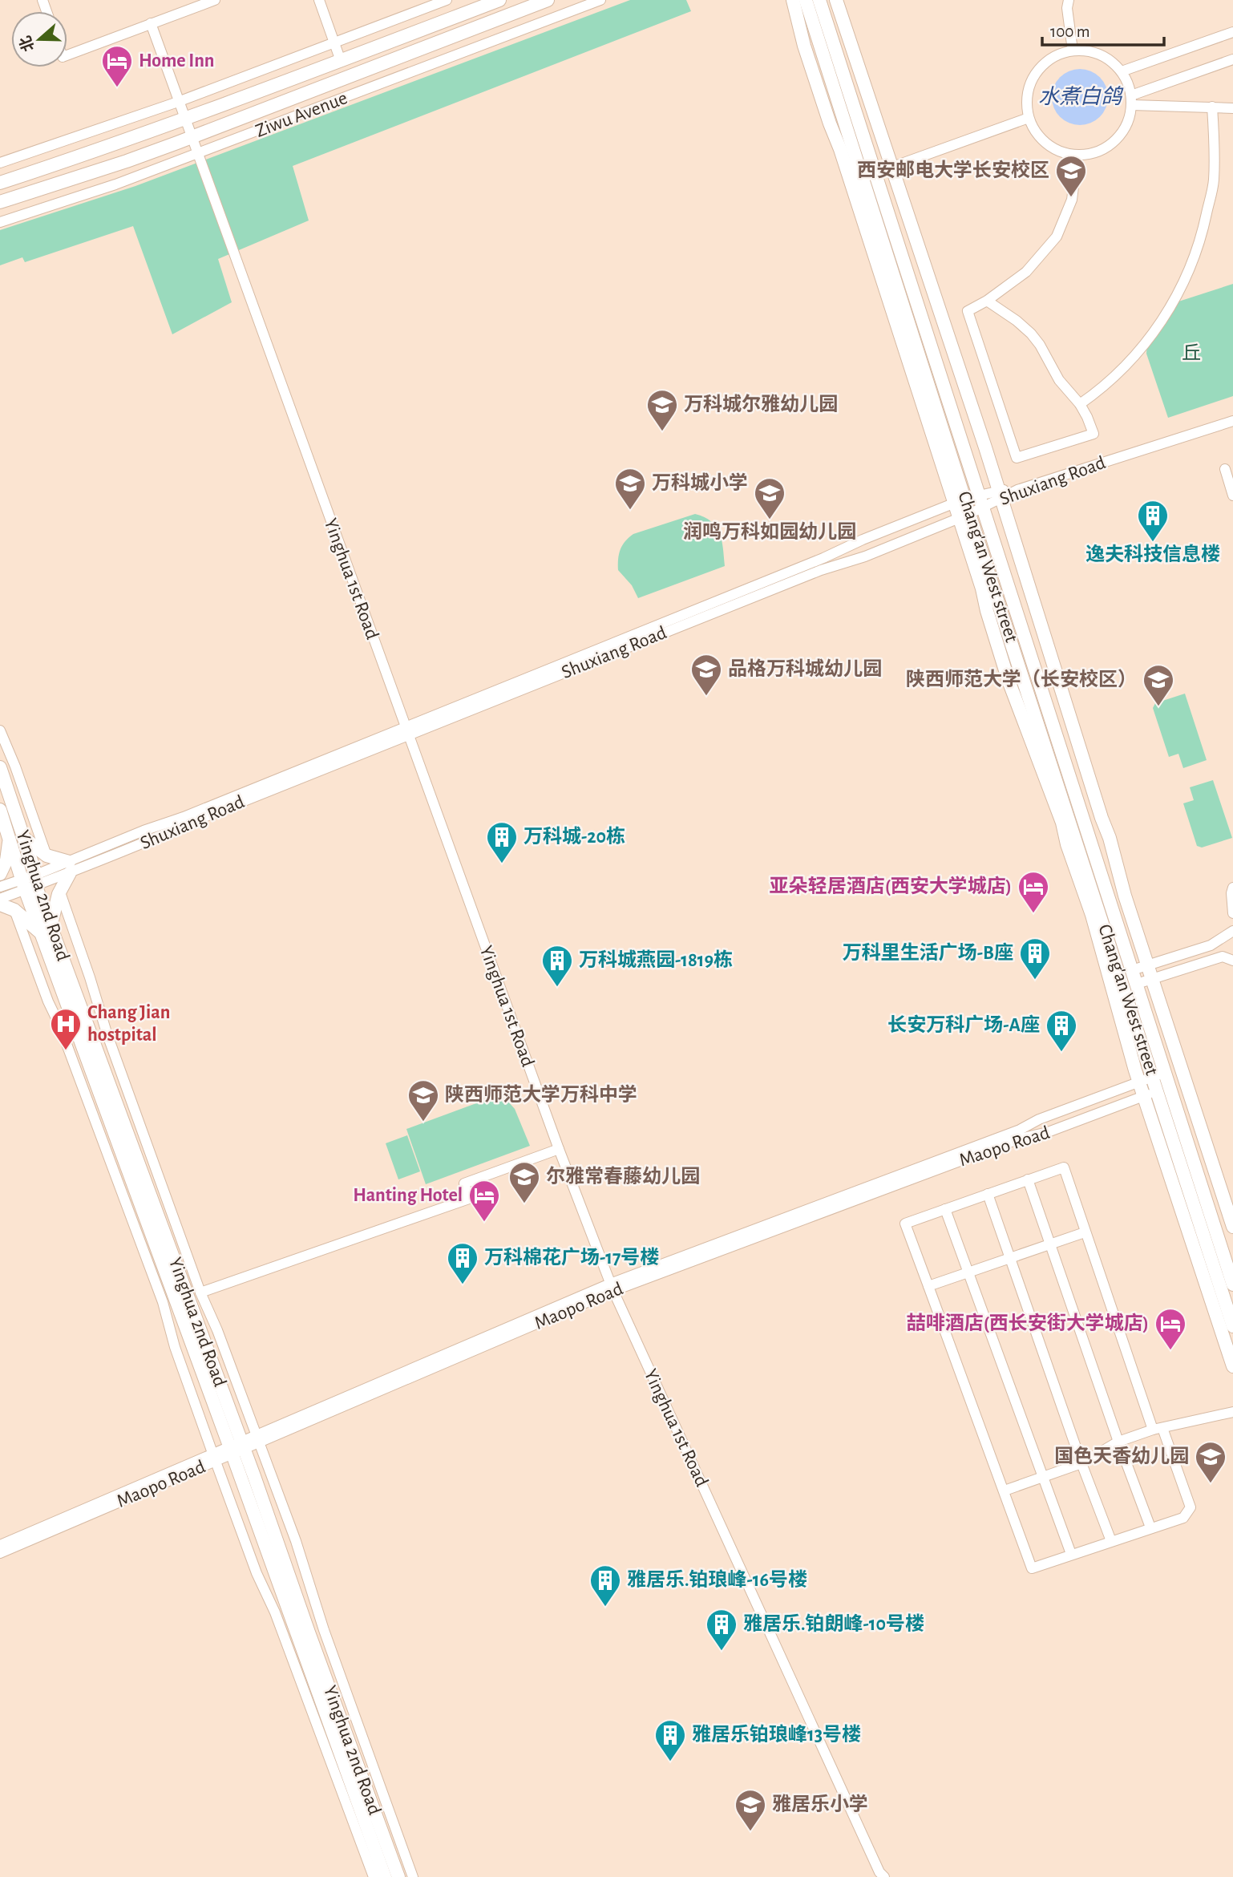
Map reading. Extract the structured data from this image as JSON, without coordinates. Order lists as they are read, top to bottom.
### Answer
{
  "streets": {
    "main road": ["Ziwu Avenue", "Chang'an West street", "Yinghua 2nd Road"],
    "street": ["Shuxiang Road", "Yinghua 1st Road", "Maopo Road"]
  },
  "crossings": [
    ["Ziwu Avenue", "Yinghua 1st Road"],
    ["Shuxiang Road", "Chang'an West street"],
    ["Shuxiang Road", "Yinghua 1st Road"],
    ["Shuxiang Road", "Yinghua 2nd Road"],
    ["Chang'an West street", "Maopo Road"],
    ["Yinghua 1st Road", "Maopo Road"],
    ["Yinghua 2nd Road", "Maopo Road"]
  ],
  "water": ["水煮白鸽"],
  "parks": ["丘"],
  "places": {
    "hotel": [
      "Home Inn",
      "亚朵轻居酒店(西安大学城店)",
      "Hanting Hotel",
      "喆啡酒店(西长安街大学城店)"
    ],
    "school or university": [
      "西安邮电大学长安校区",
      "万科城尔雅幼儿园",
      "万科城小学",
      "润鸣万科如园幼儿园",
      "品格万科城幼儿园",
      "陕西师范大学（长安校区）",
      "陕西师范大学万科中学",
      "尔雅常春藤幼儿园",
      "国色天香幼儿园",
      "雅居乐小学"
    ],
    "building": [
      "逸夫科技信息楼",
      "万科城-20栋",
      "万科里生活广场-B座",
      "万科城燕园-1819栋",
      "长安万科广场-A座",
      "万科棉花广场-17号楼",
      "雅居乐.铂琅峰-16号楼",
      "雅居乐.铂朗峰-10号楼",
      "雅居乐铂琅峰13号楼"
    ],
    "hospital": ["Chang Jian hostpital"]
  },
  "scale_bar": "100 m",
  "north": "left"
}
